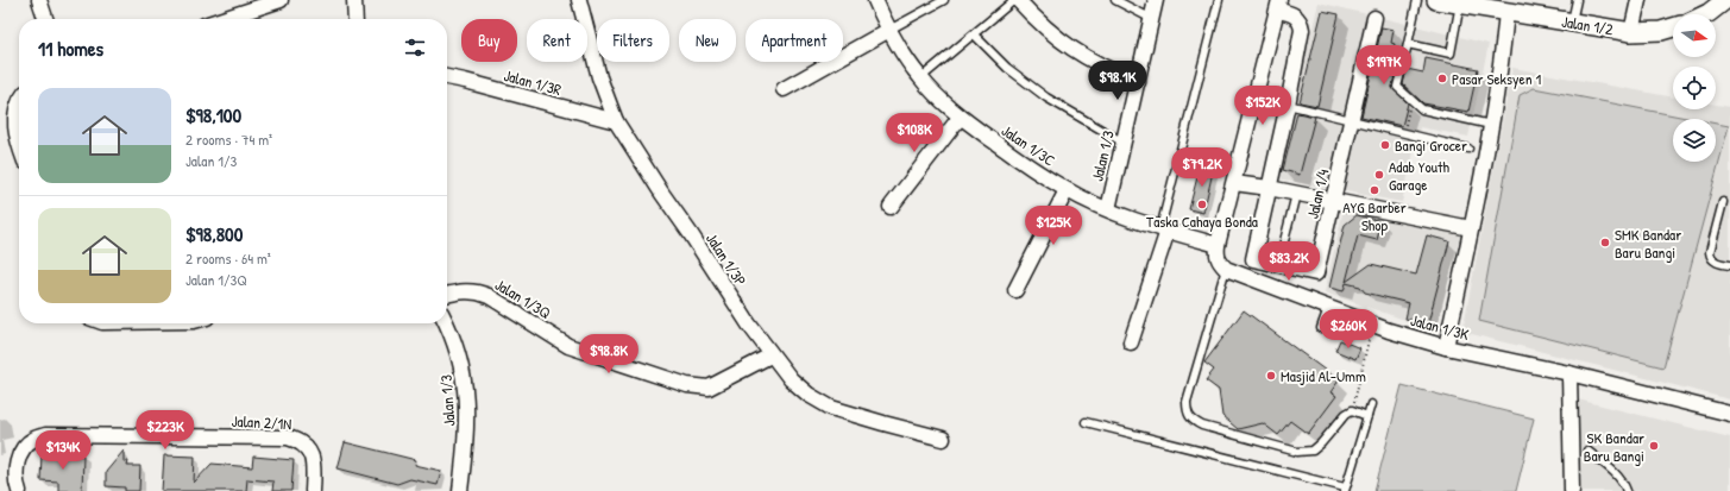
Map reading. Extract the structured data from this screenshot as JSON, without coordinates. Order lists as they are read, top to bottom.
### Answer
{
  "streets": {
    "street": [
      "Jalan 1/2",
      "Jalan 1/3R",
      "Jalan 1/3C",
      "Jalan 1/3",
      "Jalan 1/4",
      "Jalan 1/3P",
      "Jalan 1/3Q",
      "Jalan 1/3K",
      "Jalan 2/1N"
    ]
  },
  "crossings": [
    ["Jalan 1/3R", "Jalan 1/3P"],
    ["Jalan 1/3C", "Jalan 1/3"],
    ["Jalan 1/3P", "Jalan 1/3Q"]
  ],
  "places": [
    "Pasar Seksyen 1",
    "Bangi Grocer",
    "Adab Youth Garage",
    "AYG Barber Shop",
    "Taska Cahaya Bonda",
    "SMK Bandar Baru Bangi",
    "Masjid Al-Umm",
    "SK Bandar Baru Bangi"
  ],
  "north": "right",
  "page": {
    "chip": [
      "Buy",
      "Rent",
      "Filters",
      "New",
      "Apartment"
    ],
    "heading": "11 homes",
    "price": [
      "$197K",
      "$98.1K",
      "$152K",
      "$108K",
      "$79.2K",
      "$125K",
      "$83.2K",
      "$260K",
      "$98.8K",
      "$223K",
      "$134K"
    ],
    "list": [
      {
        "name": "$98,100",
        "note": "2 rooms · 74 m² · Jalan 1/3"
      },
      {
        "name": "$98,800",
        "note": "2 rooms · 64 m² · Jalan 1/3Q"
      }
    ]
  }
}
